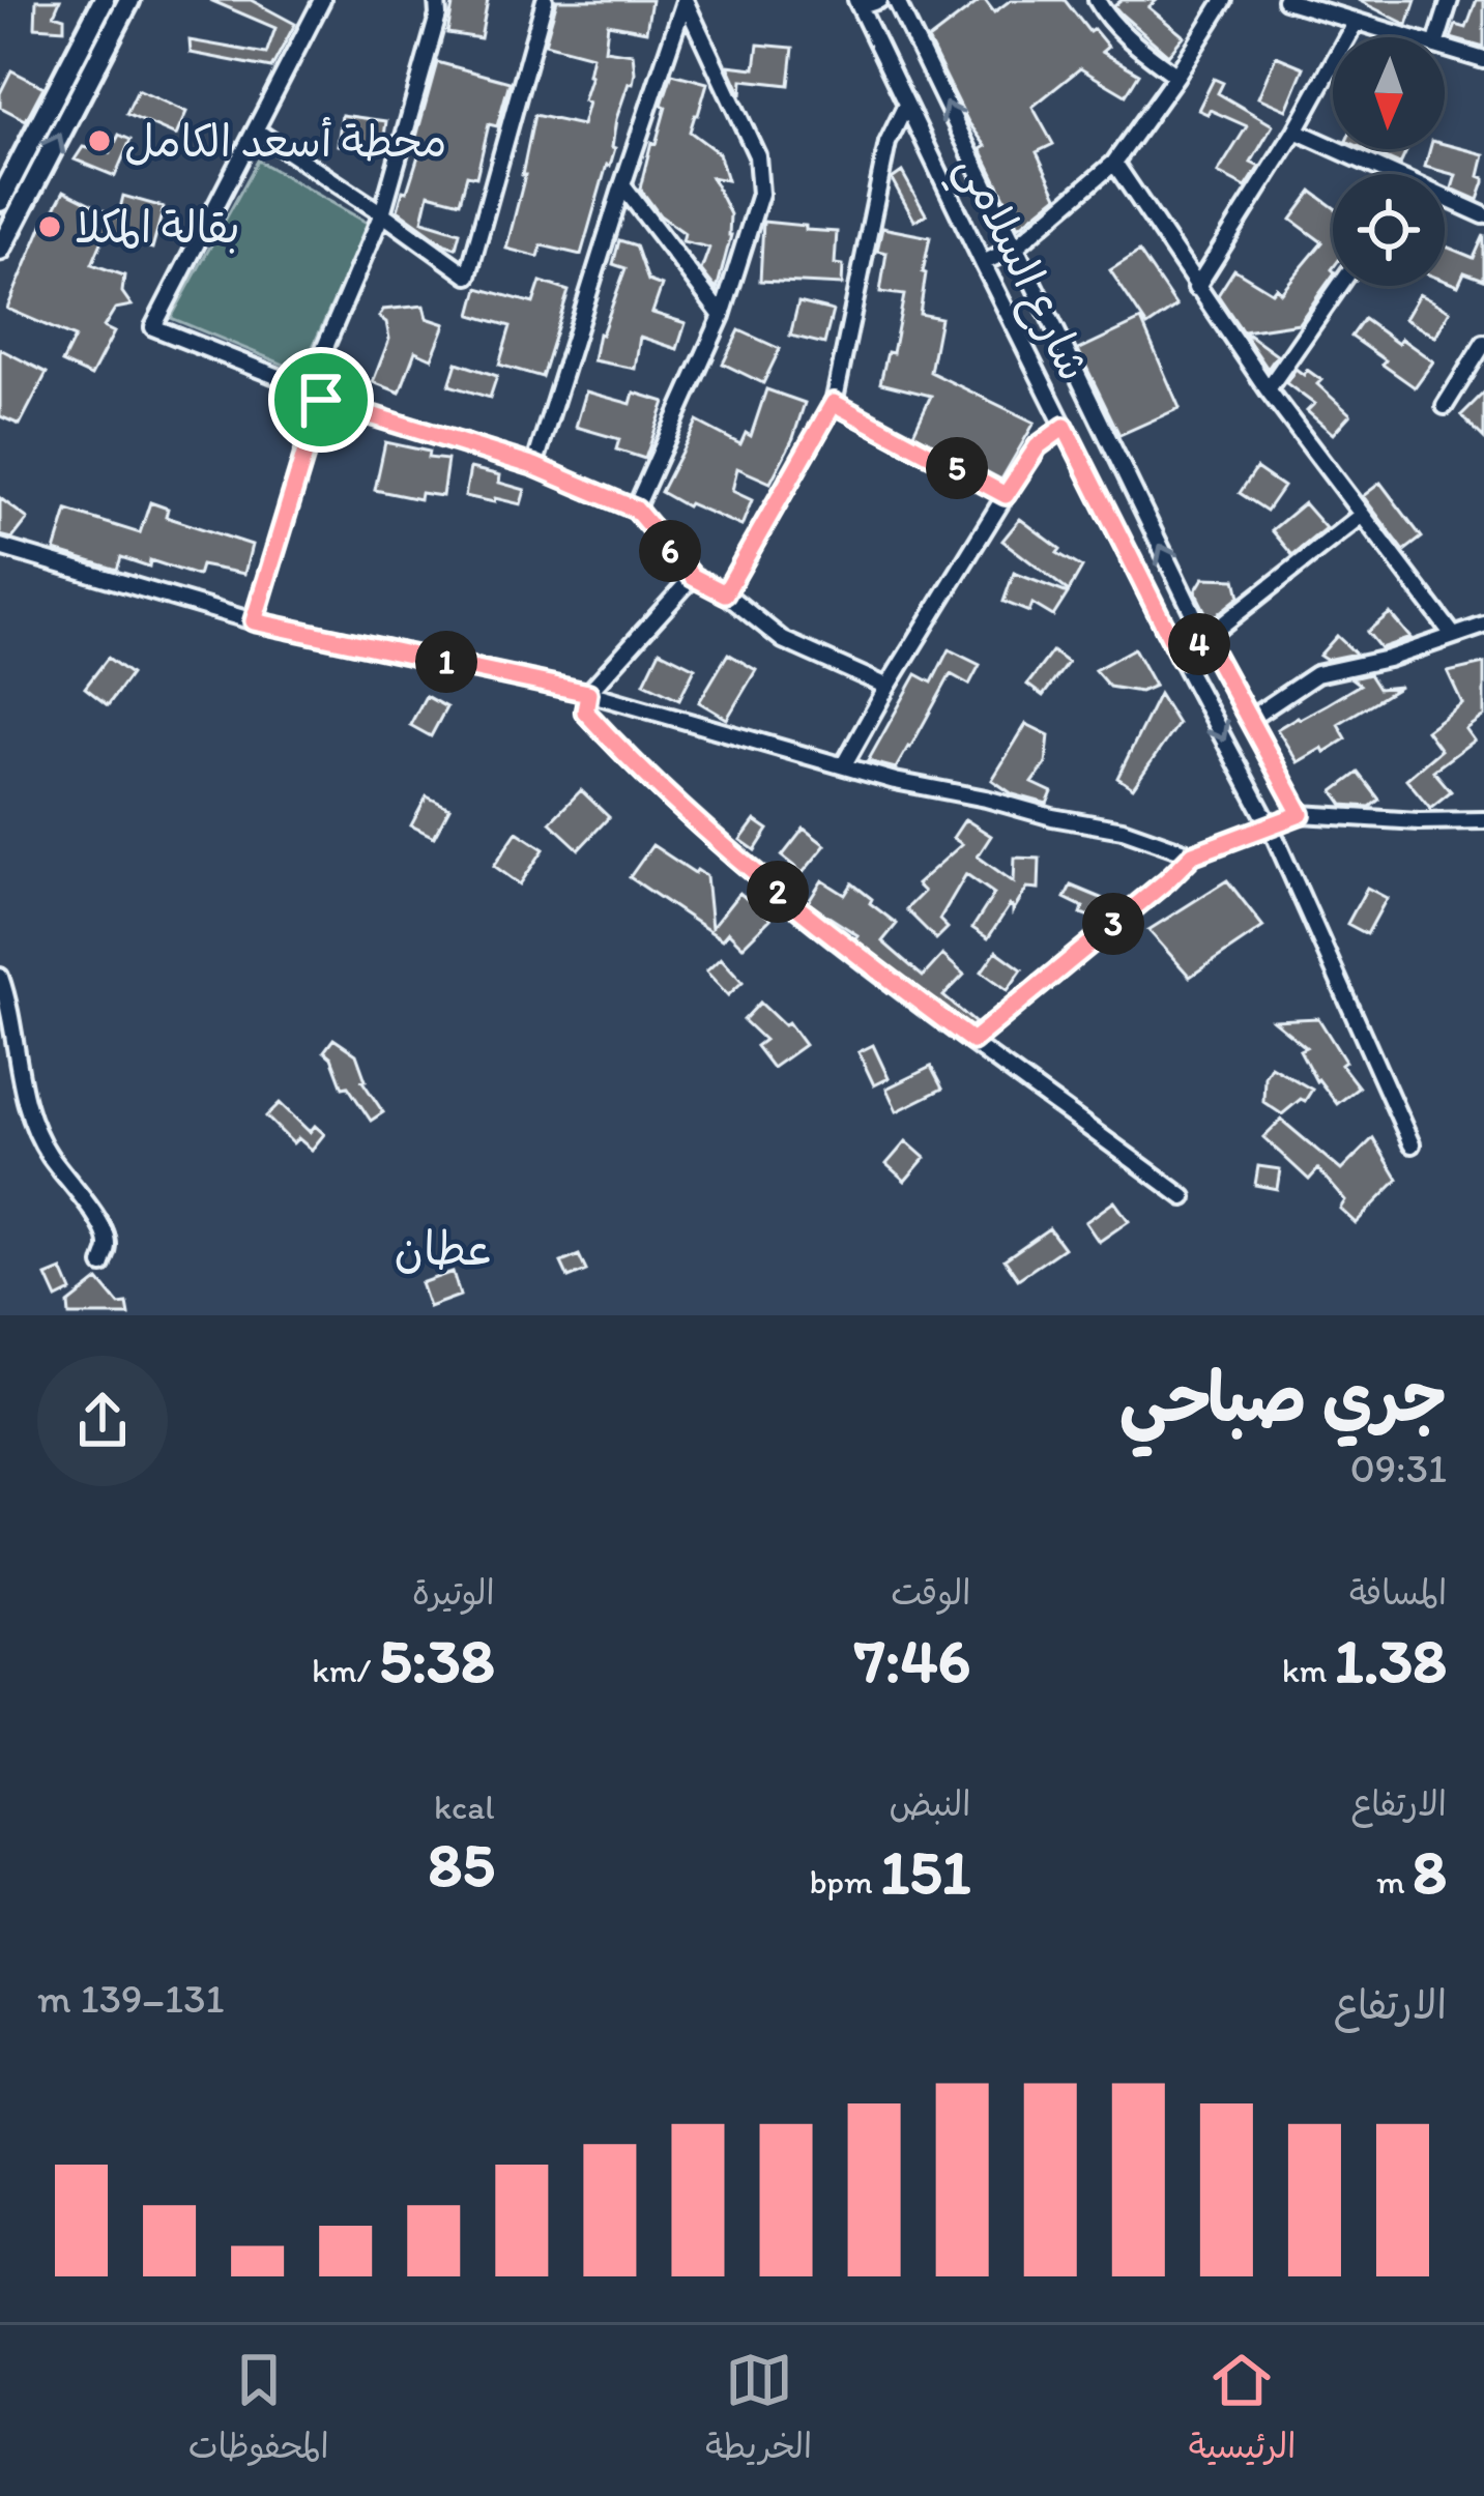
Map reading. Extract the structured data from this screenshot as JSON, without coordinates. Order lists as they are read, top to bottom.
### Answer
{
  "streets": {
    "street": ["شارع السلامي"]
  },
  "districts": ["عطان"],
  "places": ["محطة أسعد الكامل", "بقالة المكلا"],
  "north": "bottom",
  "page": {
    "pins": [
      "5",
      "6",
      "4",
      "1",
      "2",
      "3"
    ],
    "heading": ["جري صباحي", "09:31"],
    "stats": [
      ["المسافة", "1.38 km"],
      ["الوقت", "7:46"],
      ["الوتيرة", "5:38 /km"],
      ["الارتفاع", "8 m"],
      ["النبض", "151 bpm"],
      ["kcal", "85"]
    ],
    "chart": ["الارتفاع", "131–139 m"],
    "tabs": ["الرئيسية", "الخريطة", "المحفوظات"]
  }
}
